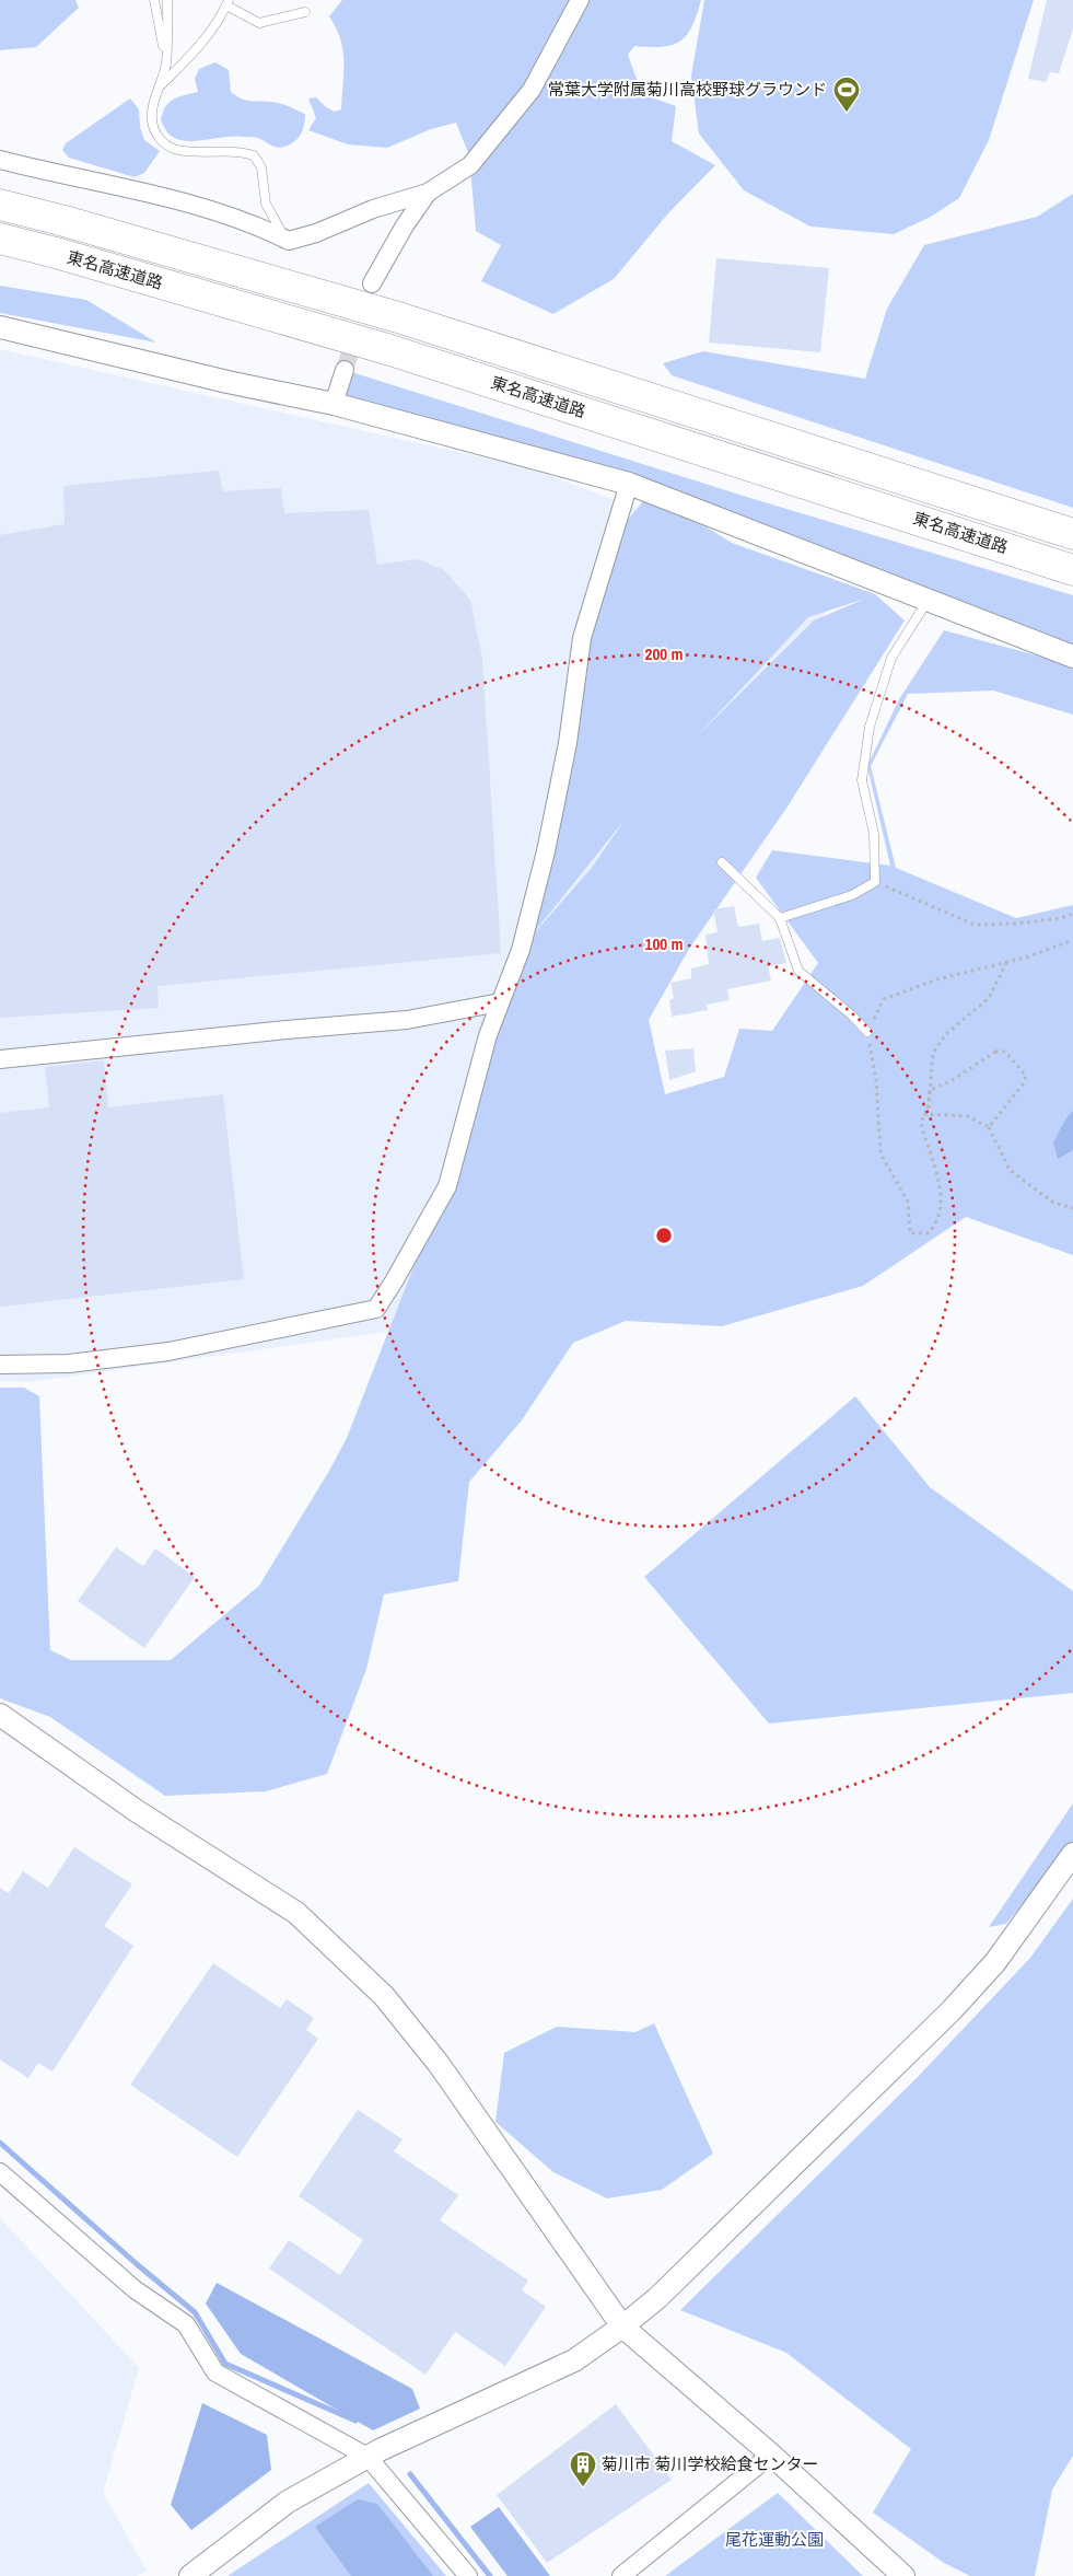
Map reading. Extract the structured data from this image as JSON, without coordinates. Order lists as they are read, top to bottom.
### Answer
{
  "streets": {
    "highway": ["東名高速道路"]
  },
  "parks": ["尾花運動公園"],
  "places": {
    "sports": ["常葉大学附属菊川高校野球グラウンド"],
    "building": ["菊川市 菊川学校給食センター"]
  },
  "rings": ["200 m", "100 m"]
}
